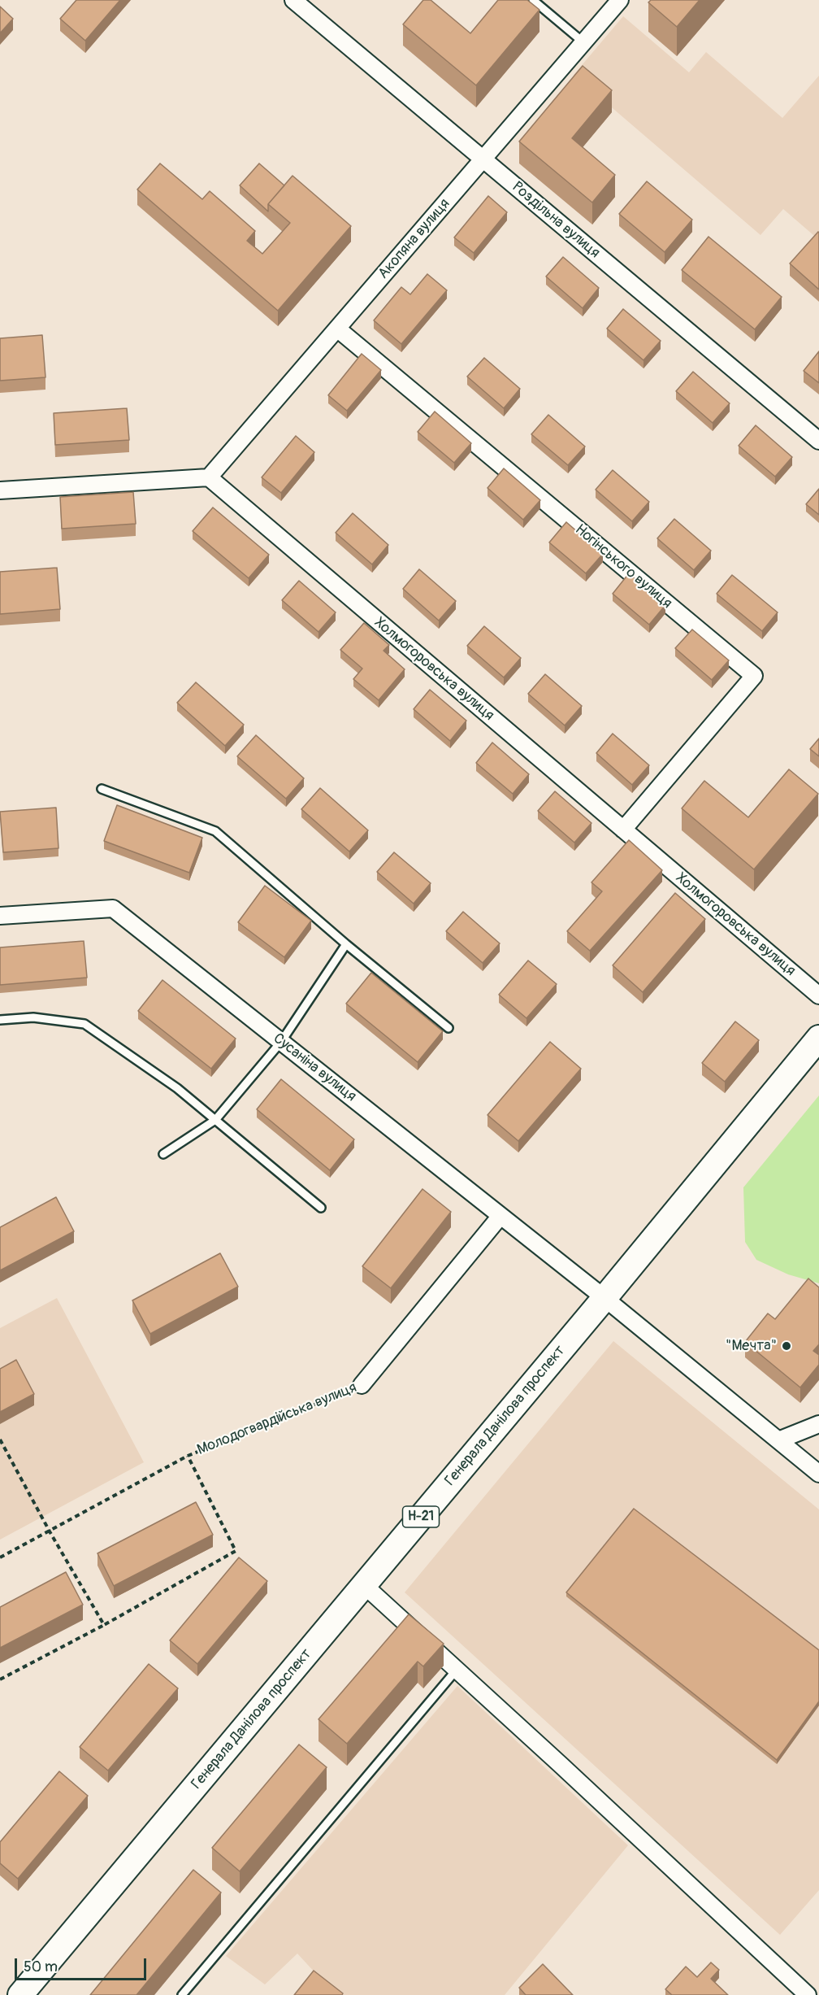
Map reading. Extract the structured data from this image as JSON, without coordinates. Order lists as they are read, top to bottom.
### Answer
{
  "streets": {
    "main road": ["Генерала Данілова проспект", "Н-21"],
    "street": [
      "Роздільна вулиця",
      "Акопяна вулиця",
      "Ногінського вулиця",
      "Холмогоровська вулиця",
      "Сусаніна вулиця",
      "Молодогвардійська вулиця"
    ]
  },
  "crossings": [
    ["Роздільна вулиця", "Акопяна вулиця"],
    ["Акопяна вулиця", "Ногінського вулиця"],
    ["Акопяна вулиця", "Холмогоровська вулиця"],
    ["Ногінського вулиця", "Холмогоровська вулиця"],
    ["Сусаніна вулиця", "Генерала Данілова проспект"],
    ["Сусаніна вулиця", "Молодогвардійська вулиця"]
  ],
  "places": ["\"Мечта\""],
  "scale_bar": "50 m"
}
